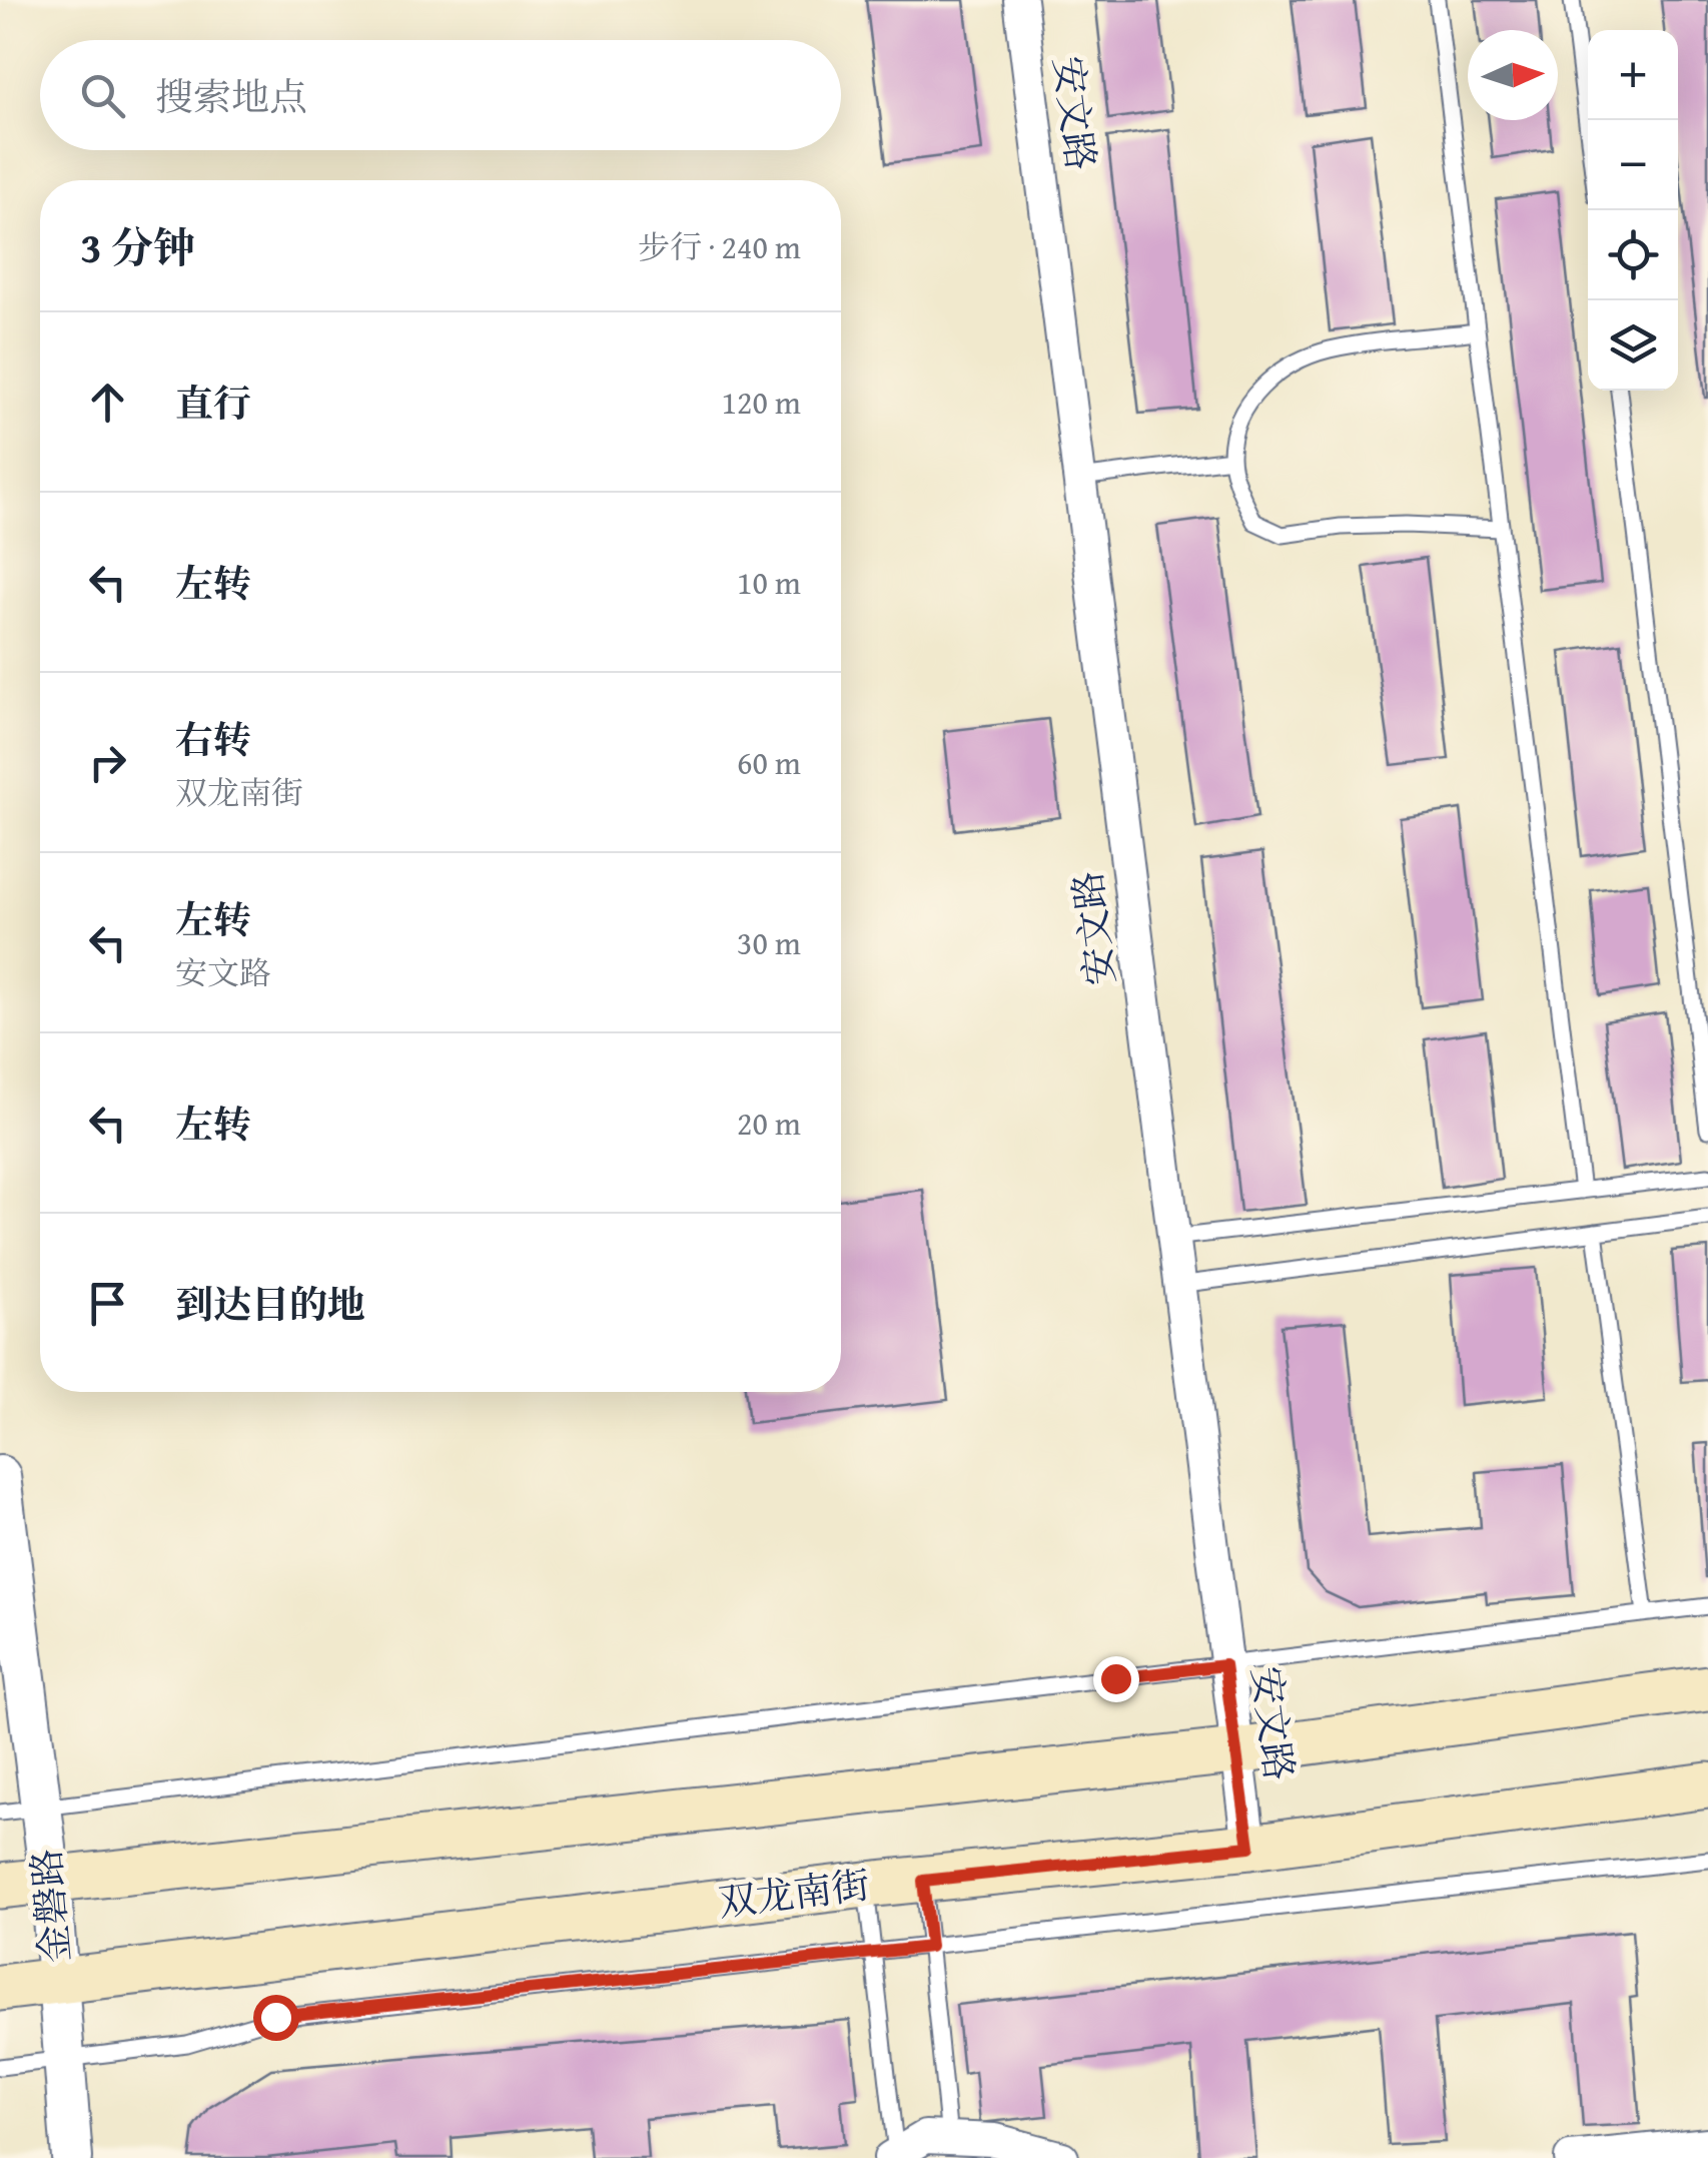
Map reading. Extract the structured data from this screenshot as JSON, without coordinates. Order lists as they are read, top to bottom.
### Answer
{
  "streets": {
    "main road": ["双龙南街"],
    "street": ["安文路", "金磐路"]
  },
  "crossings": [
    ["安文路", "双龙南街"],
    ["双龙南街", "金磐路"]
  ],
  "north": "right",
  "page": {
    "map_buttons": ["+", "−"],
    "search": "搜索地点",
    "heading": ["3 分钟", "步行 · 240 m"],
    "list": [
      ["直行", "120 m"],
      ["左转", "10 m"],
      ["右转", "双龙南街", "60 m"],
      ["左转", "安文路", "30 m"],
      ["左转", "20 m"],
      "到达目的地"
    ]
  }
}
